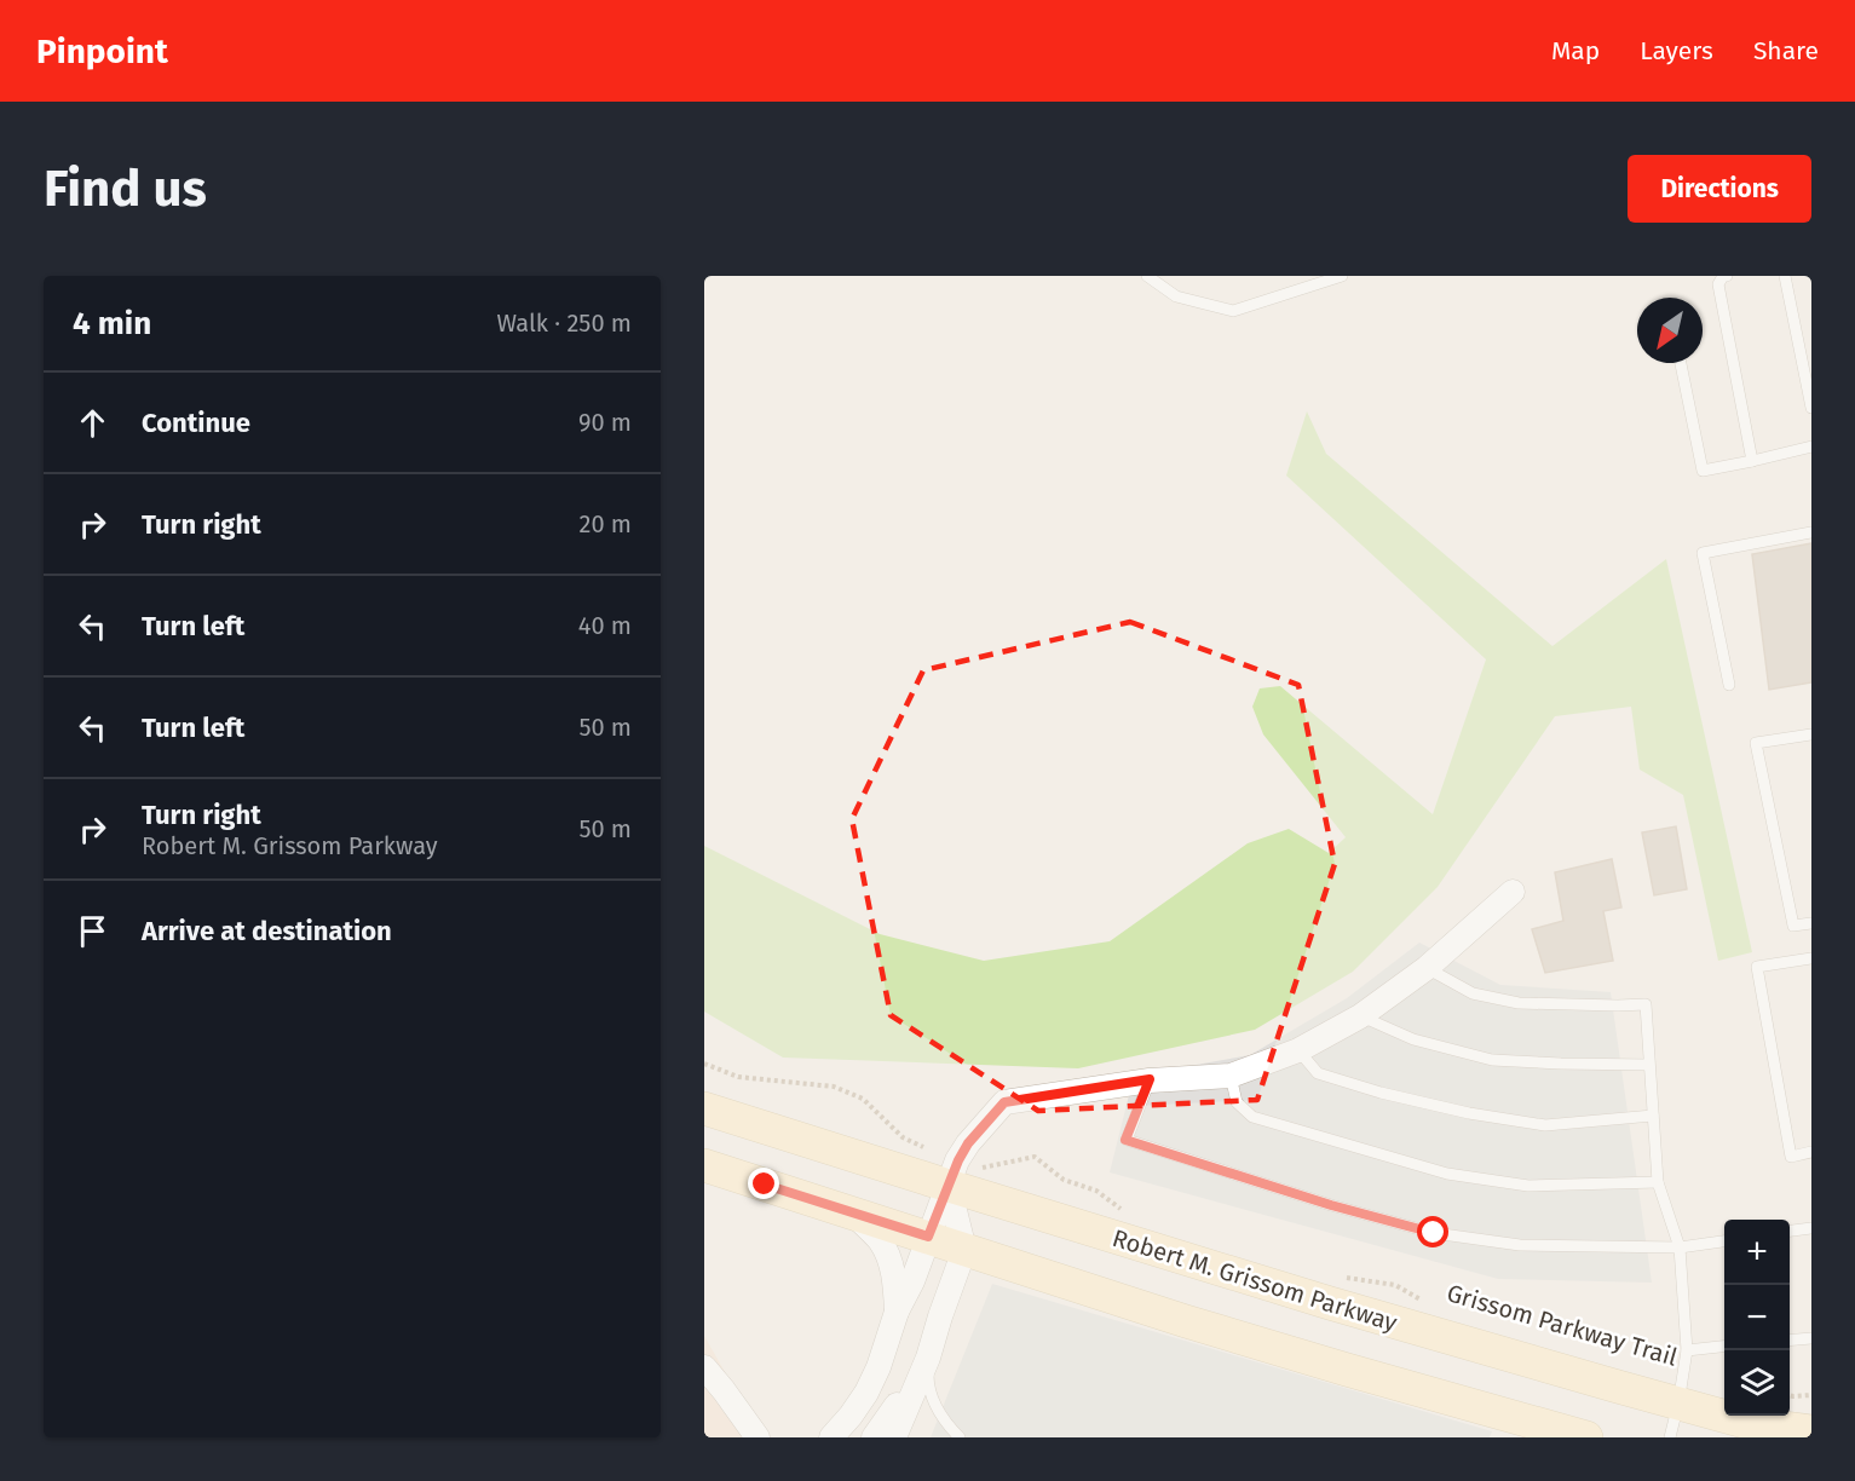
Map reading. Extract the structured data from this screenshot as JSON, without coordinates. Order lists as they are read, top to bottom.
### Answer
{
  "streets": {
    "main road": ["Robert M. Grissom Parkway"],
    "path": ["Grissom Parkway Trail"]
  },
  "north": "bottom left",
  "page": {
    "header": "Pinpoint",
    "nav": ["Map", "Layers", "Share"],
    "buttons": "Directions",
    "title": "Find us",
    "heading": ["4 min", "Walk · 250 m"],
    "list": [
      ["Continue", "90 m"],
      ["Turn right", "20 m"],
      ["Turn left", "40 m"],
      ["Turn left", "50 m"],
      ["Turn right", "Robert M. Grissom Parkway", "50 m"],
      "Arrive at destination"
    ],
    "map_buttons": ["+", "−"]
  }
}
